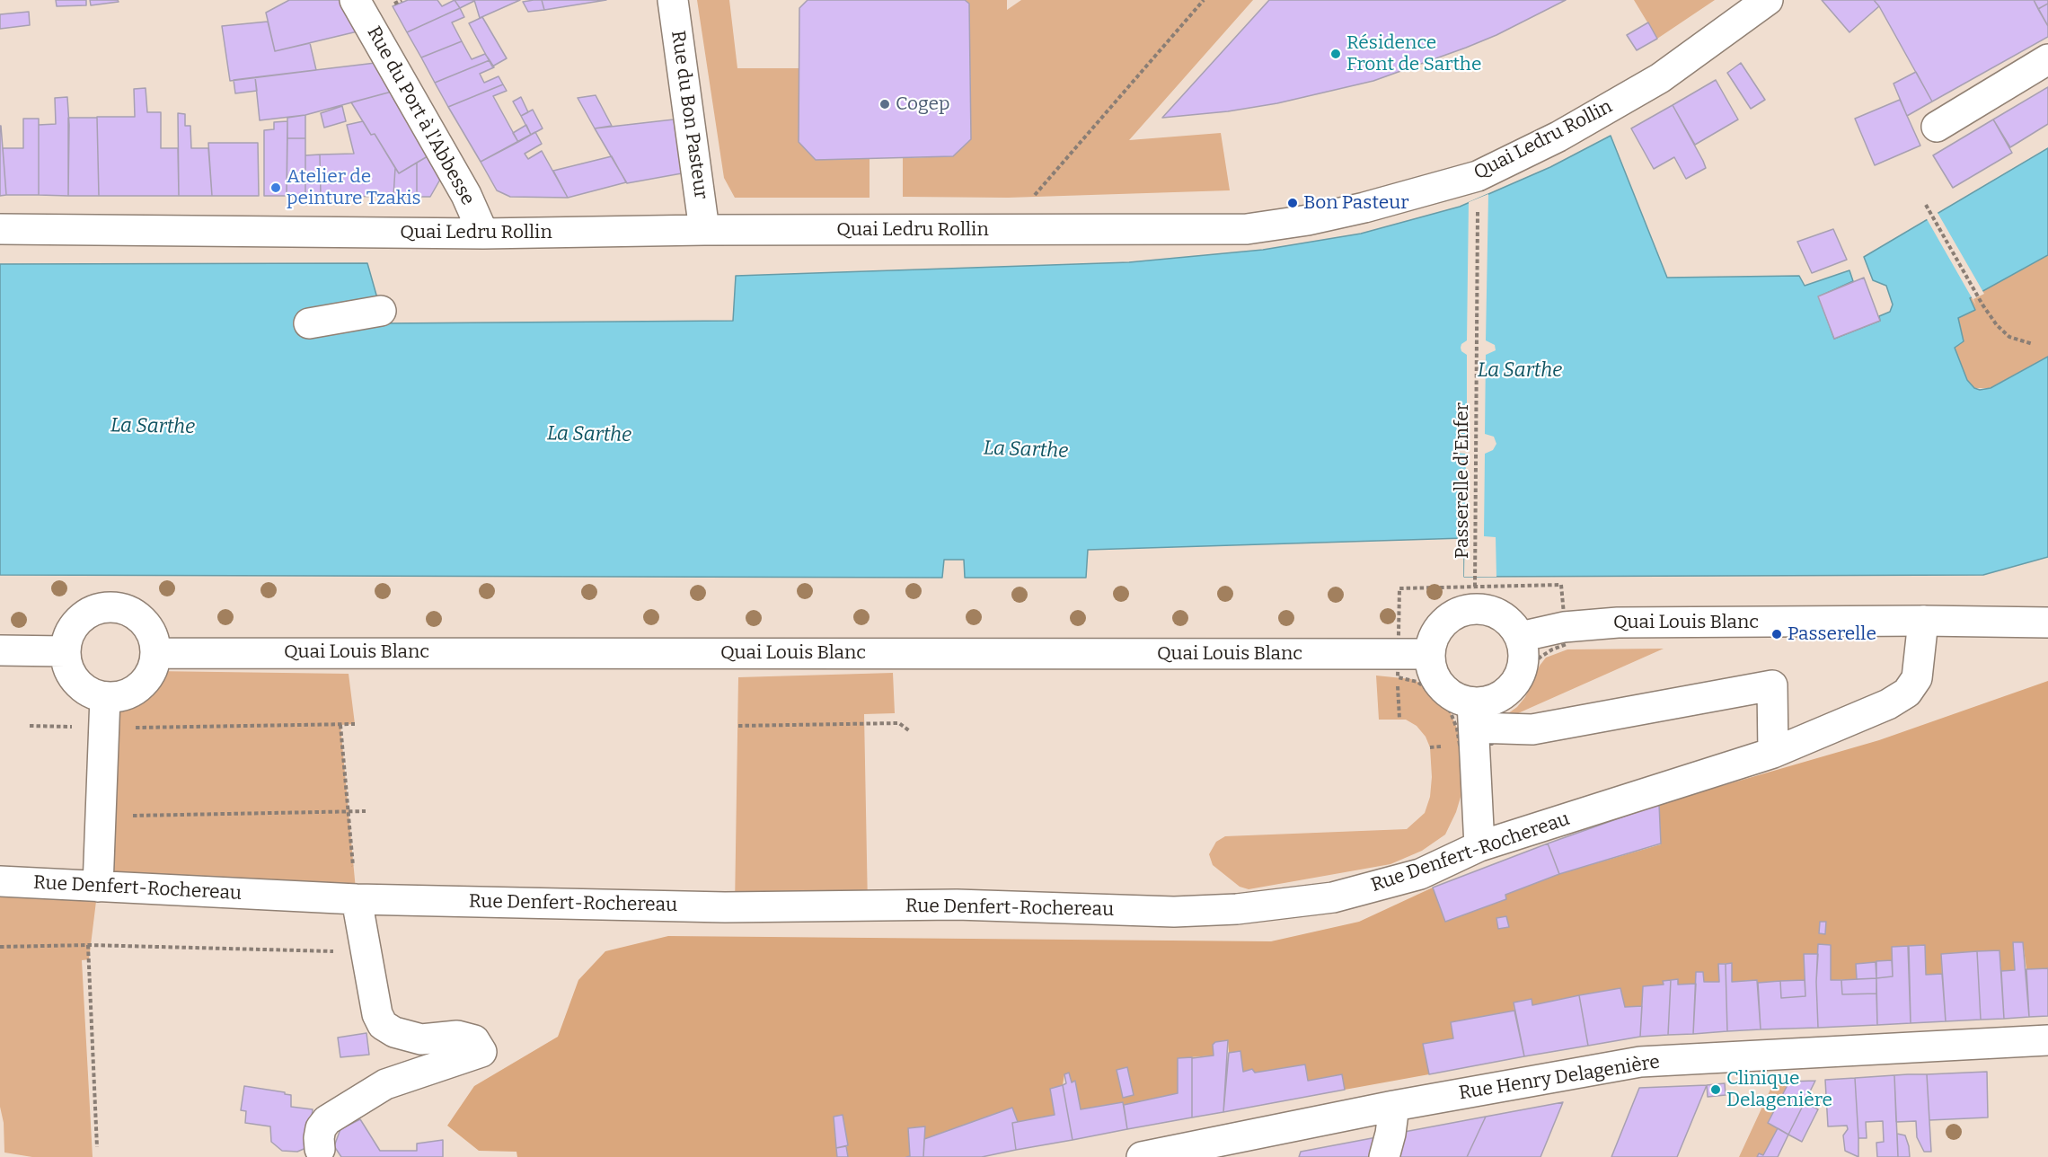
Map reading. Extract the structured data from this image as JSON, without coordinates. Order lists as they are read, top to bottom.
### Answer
{
  "streets": {
    "street": [
      "Rue du Bon Pasteur",
      "Rue du Port à l'Abbesse",
      "Quai Ledru Rollin",
      "Quai Louis Blanc",
      "Rue Denfert-Rochereau",
      "Rue Henry Delagenière"
    ],
    "path": ["Passerelle d'Enfer"]
  },
  "crossings": [
    ["Rue du Bon Pasteur", "Quai Ledru Rollin"],
    ["Rue du Port à l'Abbesse", "Quai Ledru Rollin"],
    ["Quai Louis Blanc", "Rue Denfert-Rochereau"]
  ],
  "water": ["La Sarthe"],
  "places": [
    "Résidence Front de Sarthe",
    "Cogep",
    "Atelier de peinture Tzakis",
    "Bon Pasteur",
    "Passerelle",
    "Clinique Delagenière"
  ]
}
